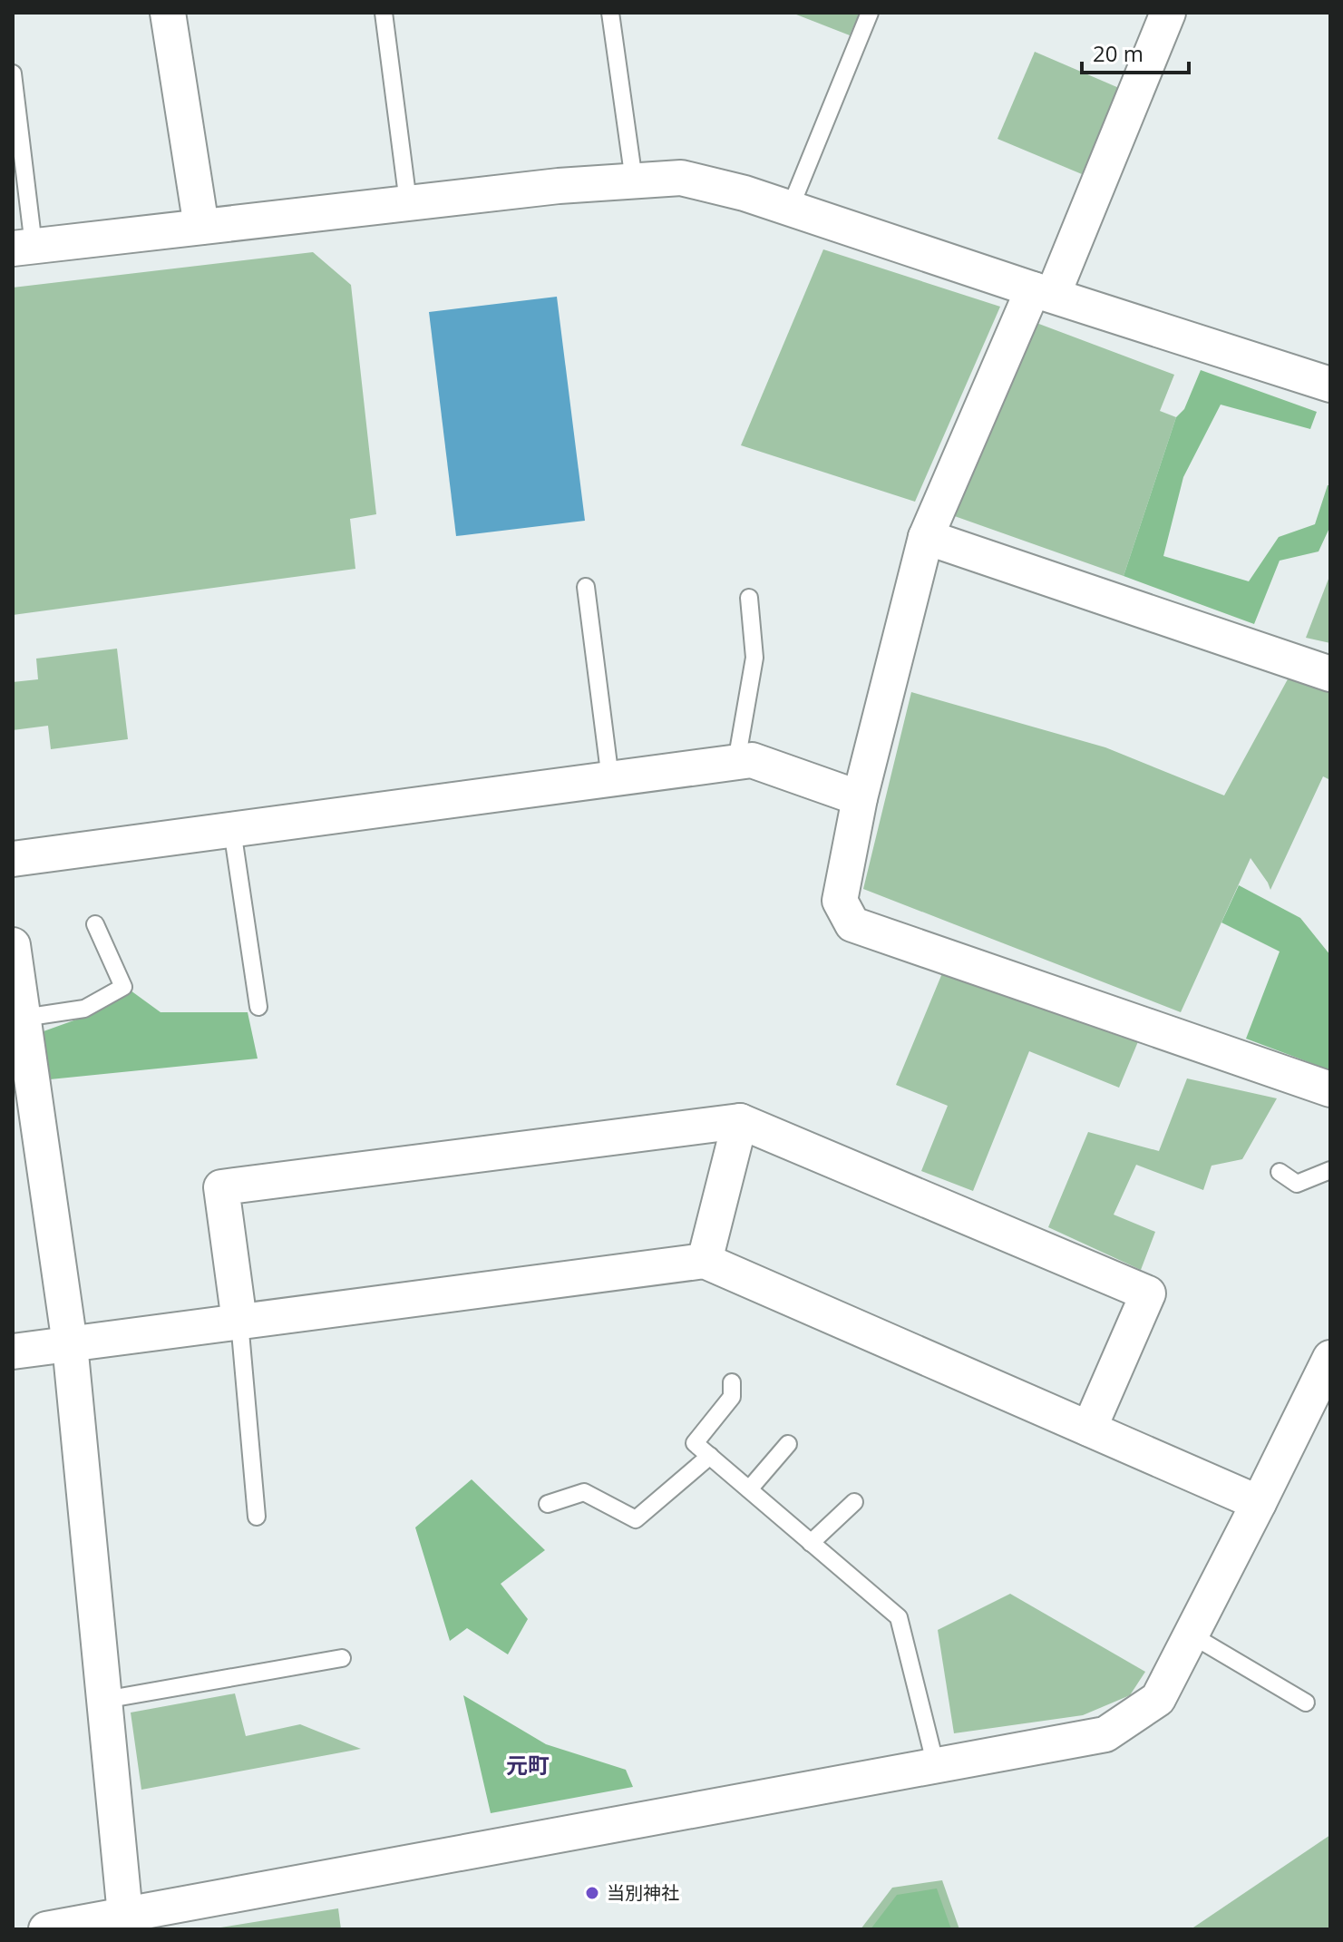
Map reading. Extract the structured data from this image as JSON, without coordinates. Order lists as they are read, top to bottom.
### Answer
{
  "districts": ["元町"],
  "places": ["当別神社"],
  "scale_bar": "20 m"
}
